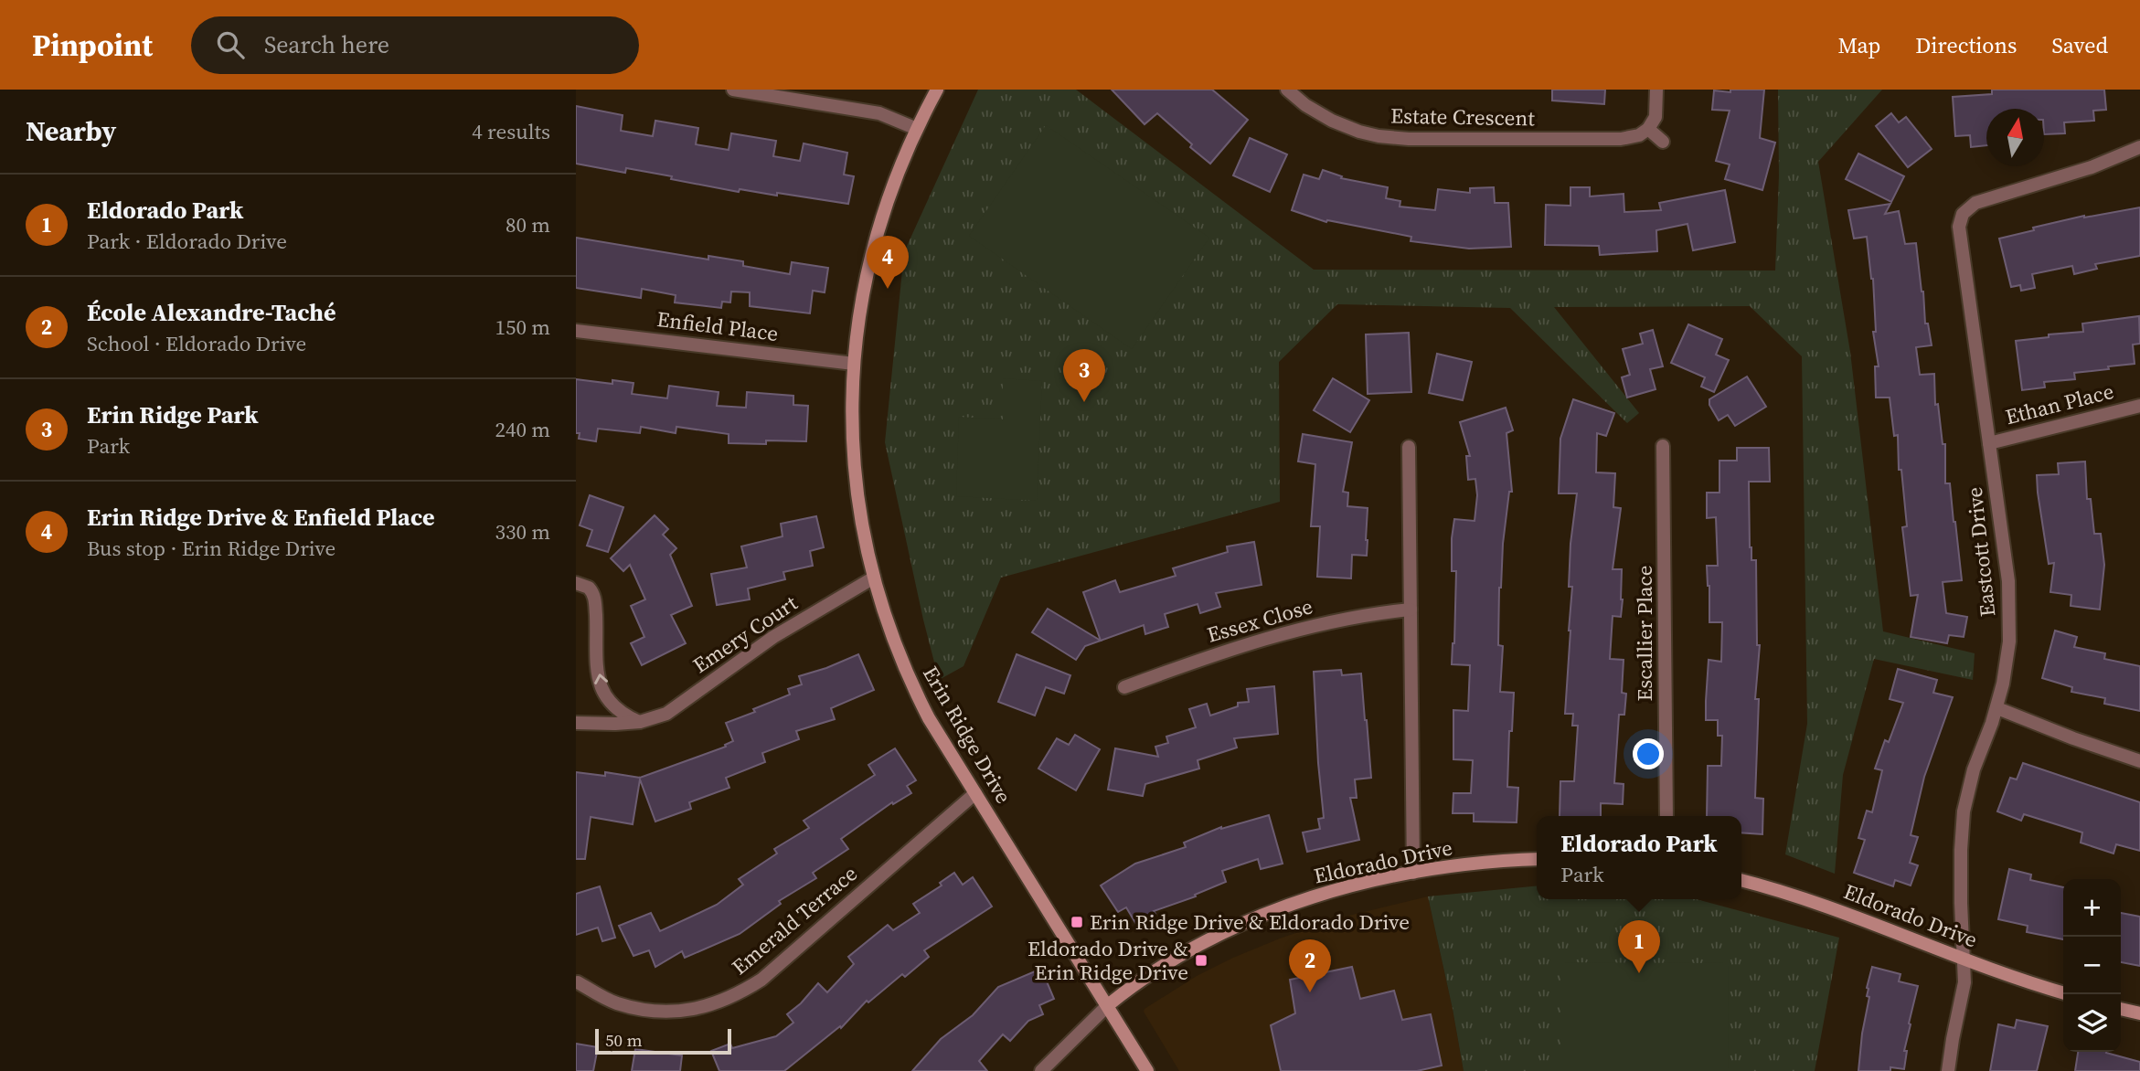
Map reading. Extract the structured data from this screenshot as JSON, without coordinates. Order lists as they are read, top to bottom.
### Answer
{
  "streets": {
    "street": [
      "Estate Crescent",
      "Enfield Place",
      "Ethan Place",
      "Eastcott Drive",
      "Essex Close",
      "Escallier Place",
      "Emery Court",
      "Erin Ridge Drive",
      "Eldorado Drive",
      "Emerald Terrace"
    ]
  },
  "crossings": [
    ["Enfield Place", "Erin Ridge Drive"],
    ["Ethan Place", "Eastcott Drive"],
    ["Eastcott Drive", "Eldorado Drive"],
    ["Emery Court", "Erin Ridge Drive"],
    ["Erin Ridge Drive", "Eldorado Drive"],
    ["Erin Ridge Drive", "Emerald Terrace"]
  ],
  "places": {
    "transit": ["Erin Ridge Drive & Eldorado Drive", "Eldorado Drive & Erin Ridge Drive"]
  },
  "scale_bar": "50 m",
  "north": "top",
  "page": {
    "header": "Pinpoint",
    "search": "Search here",
    "nav": ["Map", "Directions", "Saved"],
    "heading": ["Nearby", "4 results"],
    "list": [
      {
        "mark": "1",
        "name": "Eldorado Park",
        "note": "Park · Eldorado Drive",
        "value": "80 m"
      },
      {
        "mark": "2",
        "name": "École Alexandre-Taché",
        "note": "School · Eldorado Drive",
        "value": "150 m"
      },
      {
        "mark": "3",
        "name": "Erin Ridge Park",
        "note": "Park",
        "value": "240 m"
      },
      {
        "mark": "4",
        "name": "Erin Ridge Drive & Enfield Place",
        "note": "Bus stop · Erin Ridge Drive",
        "value": "330 m"
      }
    ],
    "pins": [
      "4",
      "3",
      "1",
      "2"
    ],
    "popup": ["Eldorado Park", "Park"],
    "map_buttons": ["+", "−"],
    "scale": "50 m"
  }
}
